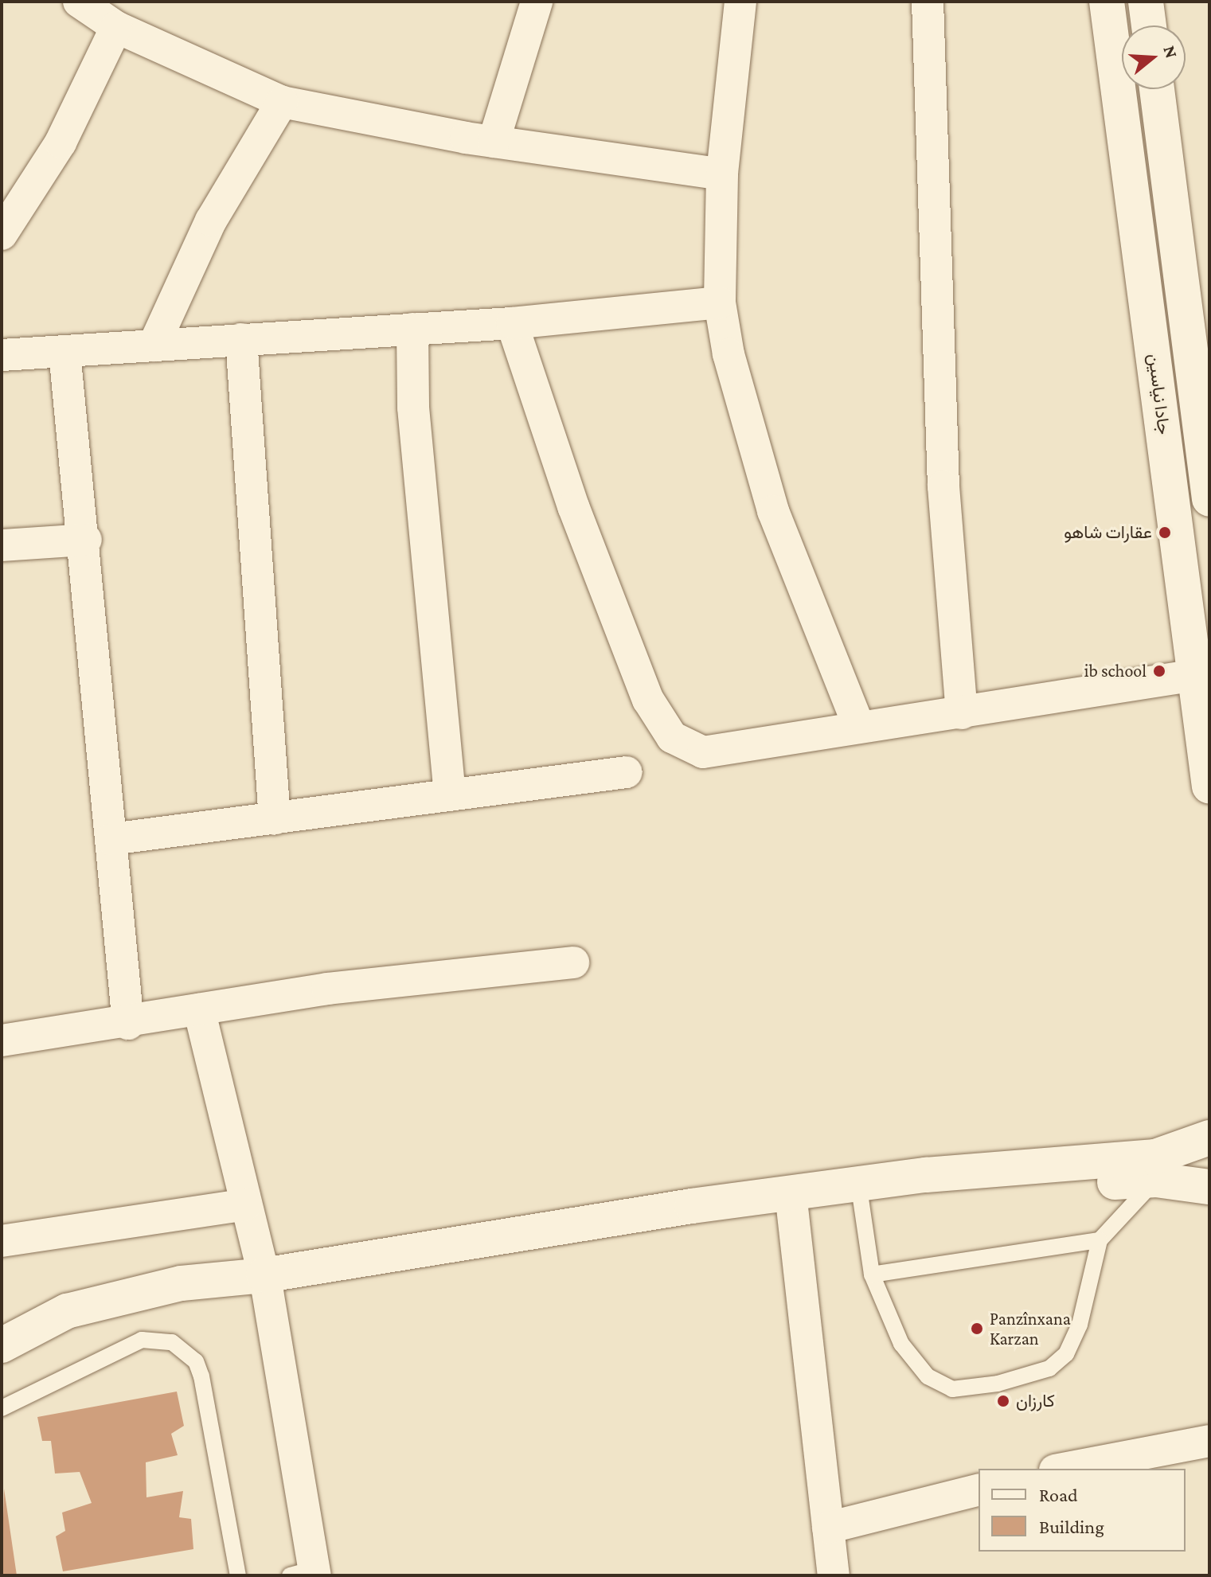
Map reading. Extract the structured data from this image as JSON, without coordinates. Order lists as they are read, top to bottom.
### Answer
{
  "streets": {
    "street": ["جادا نیاسین"]
  },
  "places": [
    "عقارات شاهو",
    "ib school",
    "Panzînxana Karzan",
    "كارزان"
  ],
  "legend": ["Road", "Building"],
  "north": "right"
}
